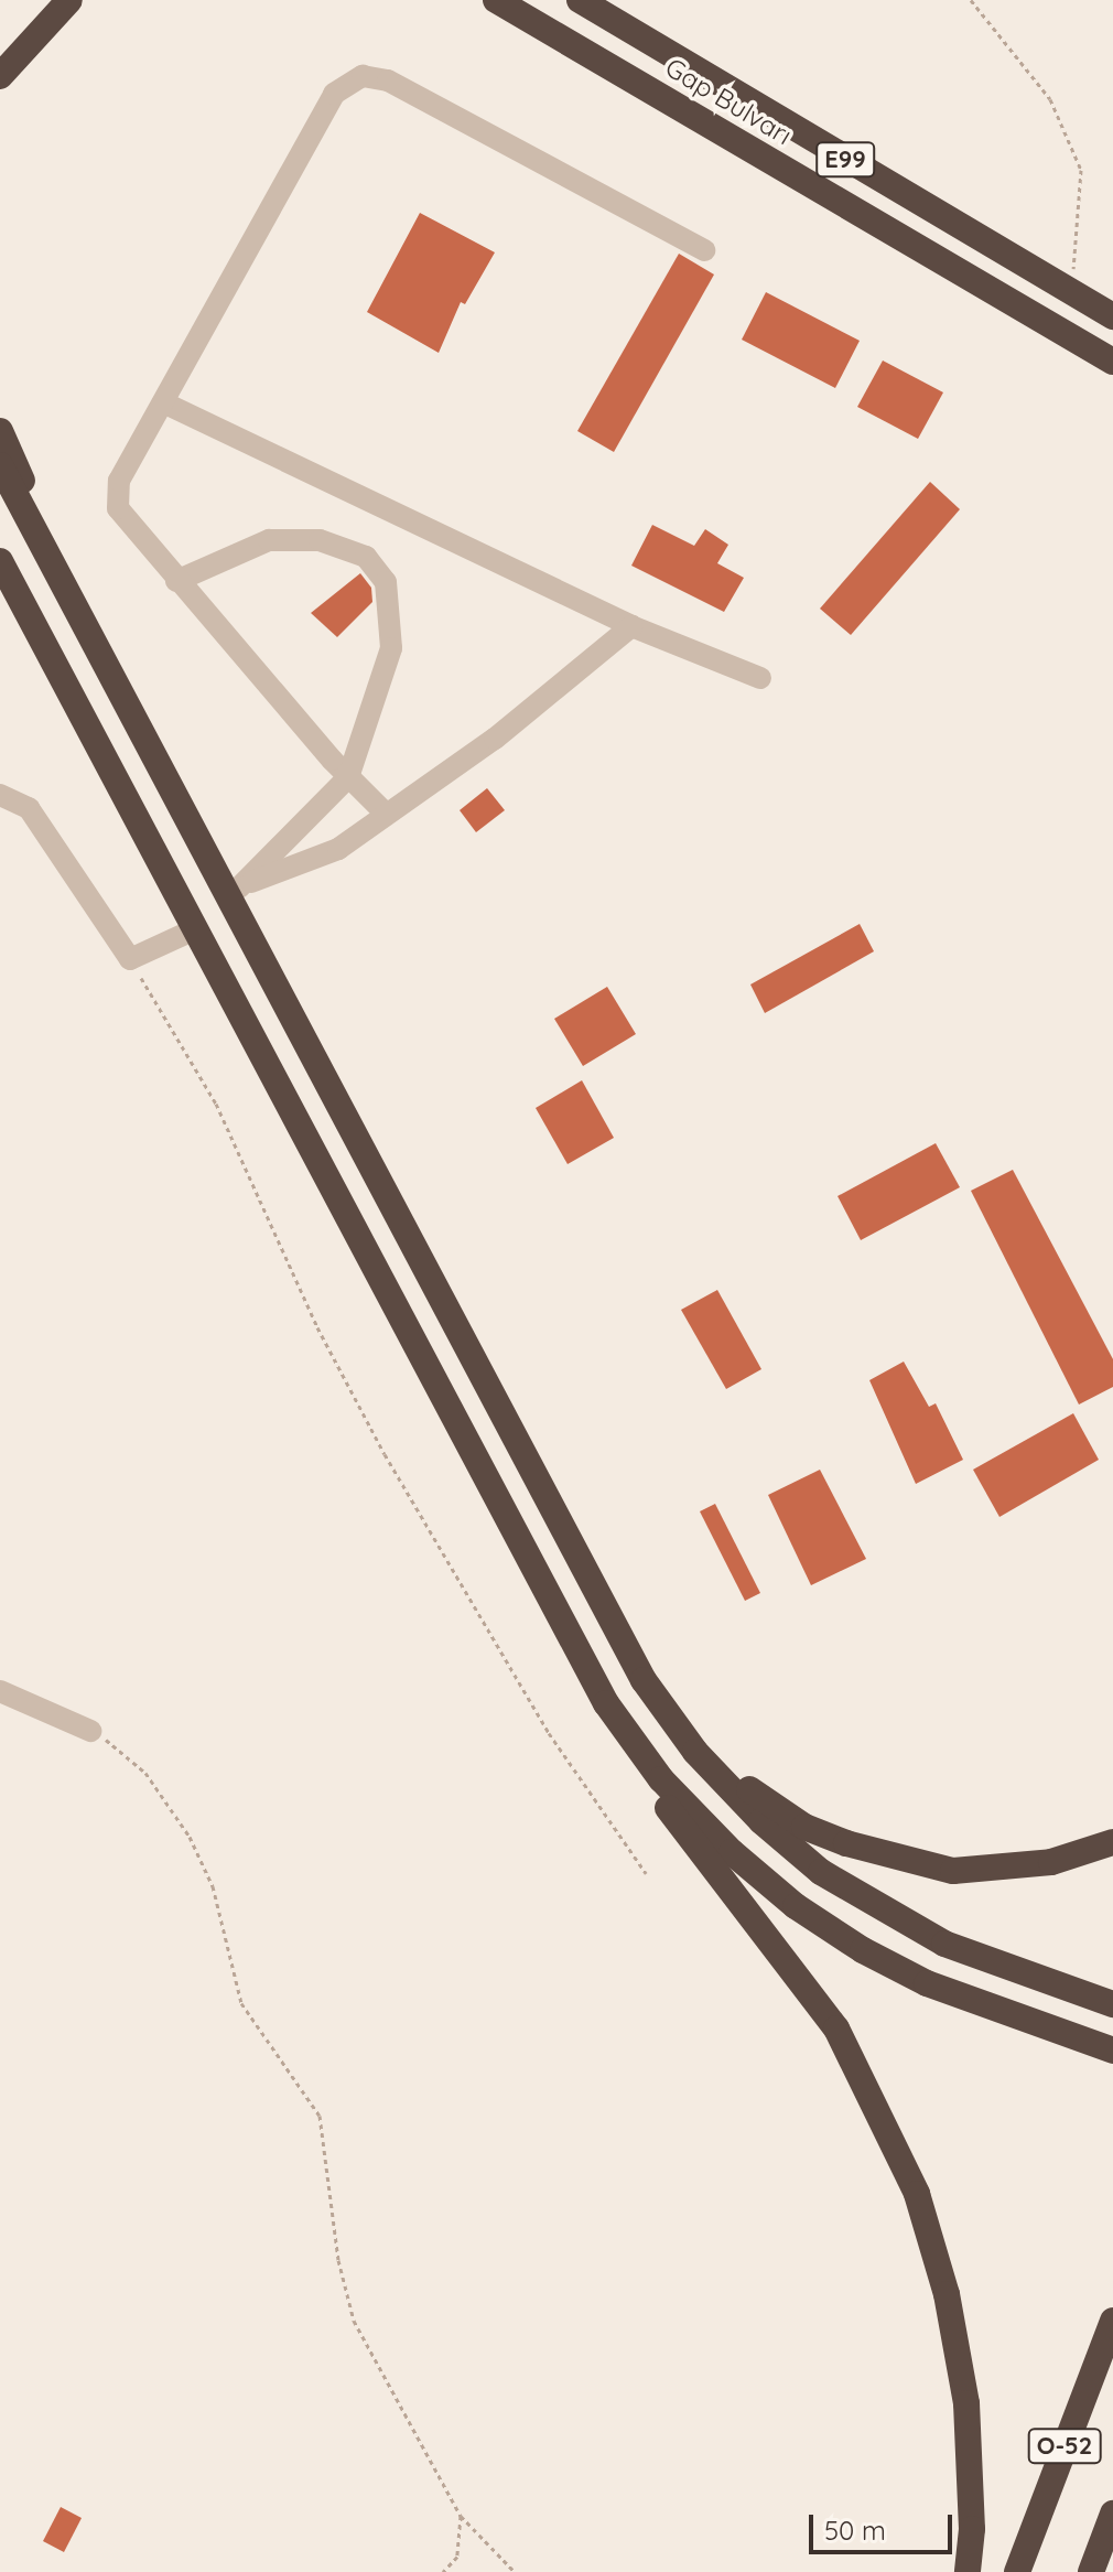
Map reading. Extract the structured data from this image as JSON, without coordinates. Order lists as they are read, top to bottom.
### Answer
{
  "streets": {
    "highway": ["Gap Bulvarı", "E99", "O-52"]
  },
  "scale_bar": "50 m"
}
